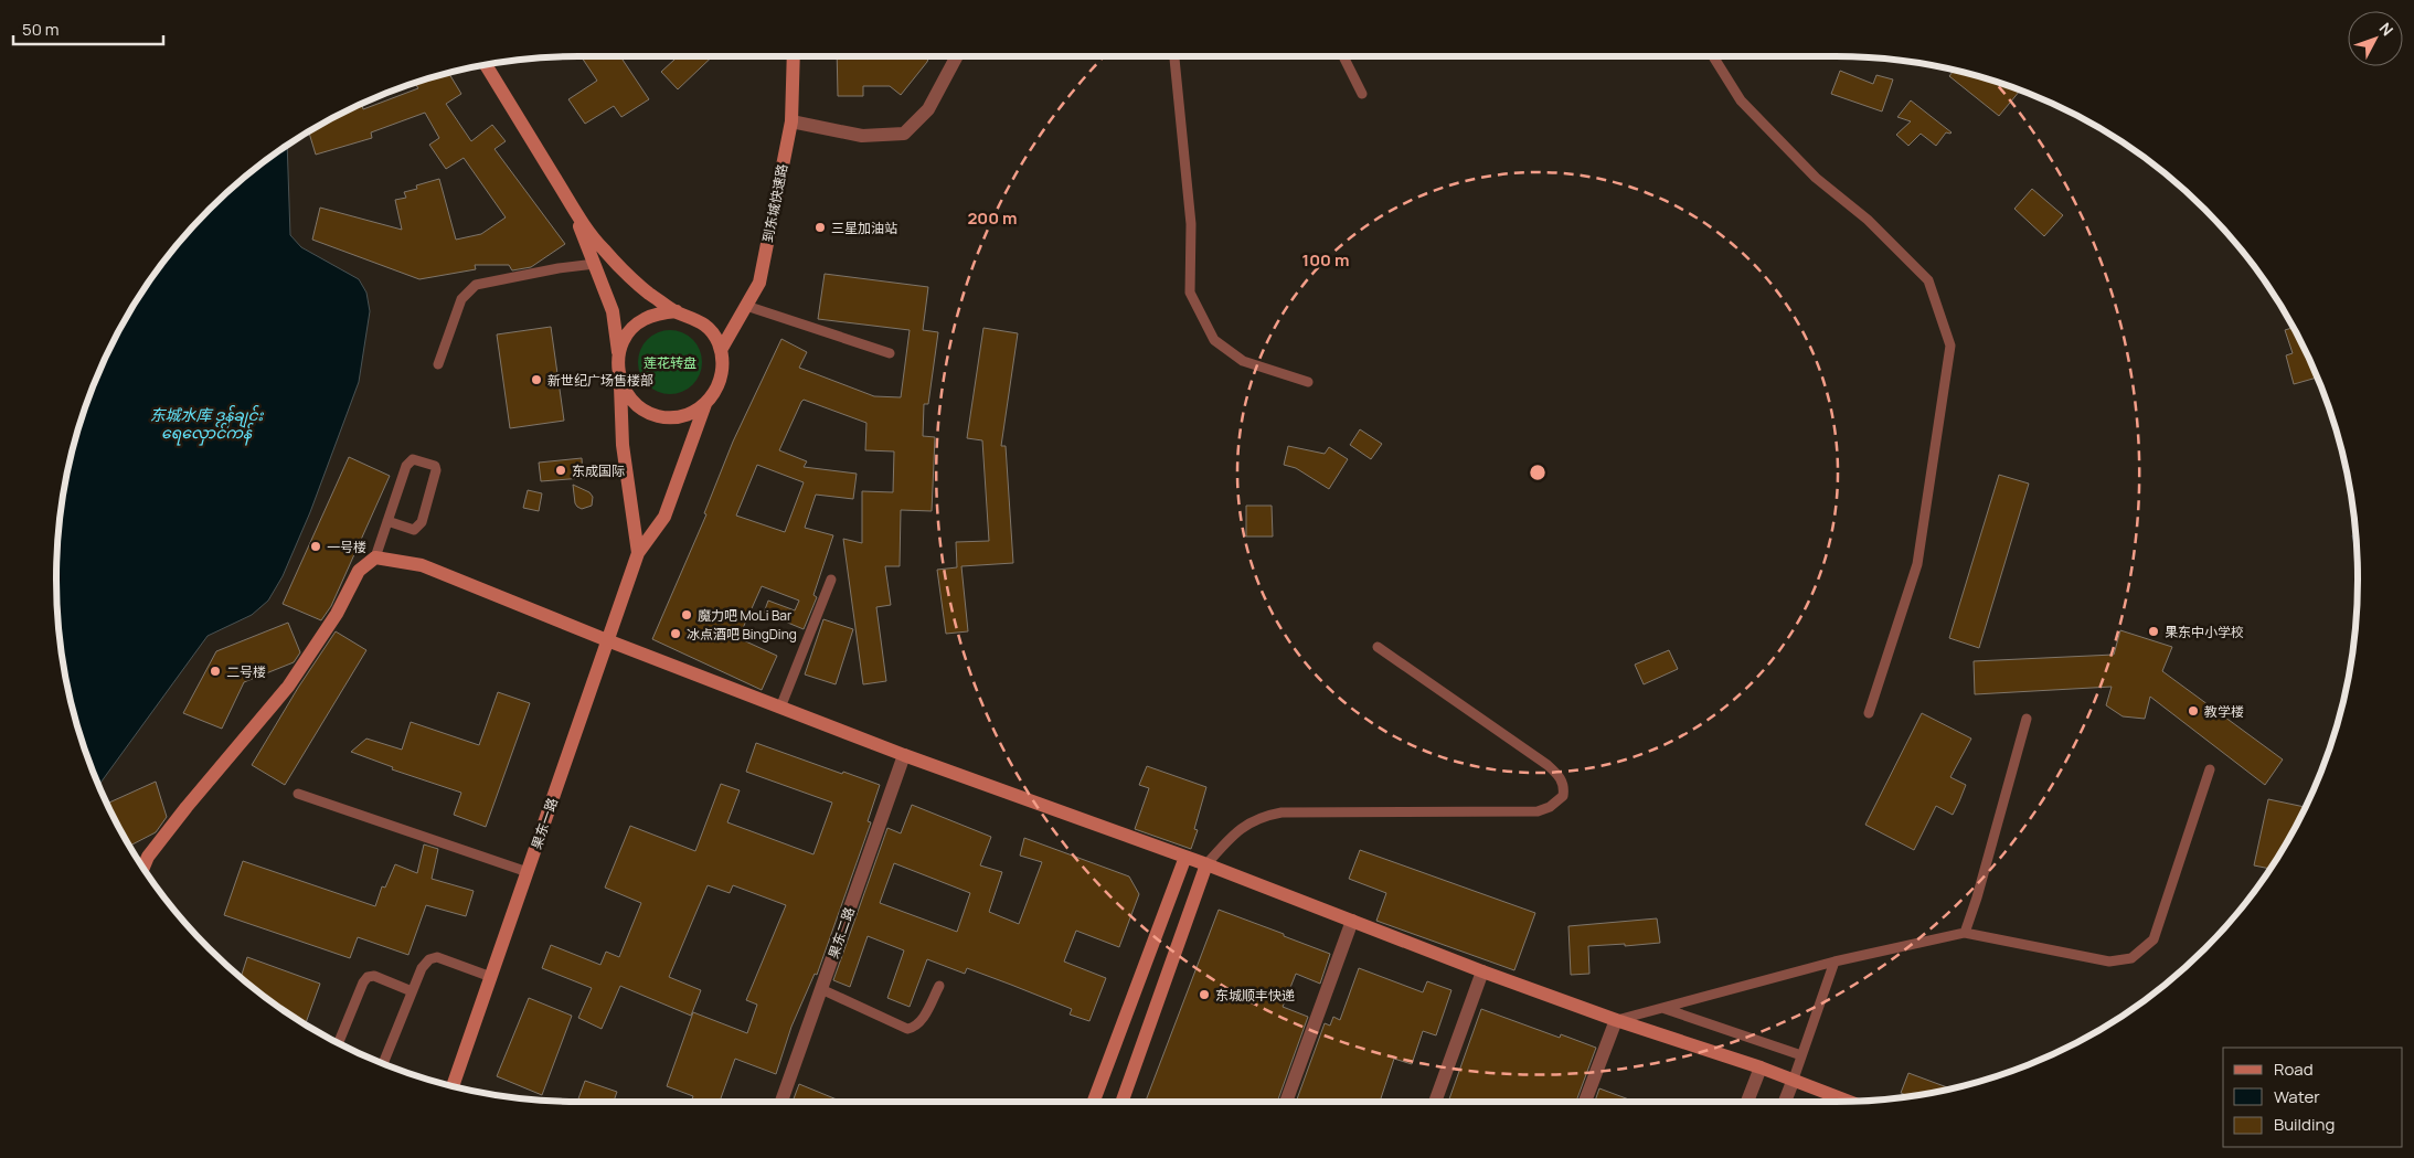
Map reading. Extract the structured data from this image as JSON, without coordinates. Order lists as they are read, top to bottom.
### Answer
{
  "streets": {
    "street": ["到东城快速路", "果东一路", "果东二路"]
  },
  "water": ["东城水库 ဒွန်ချင်း ရေလှောင်ကန်"],
  "parks": ["莲花转盘"],
  "places": [
    "三星加油站",
    "新世纪广场售楼部",
    "东成国际",
    "一号楼",
    "魔力吧 MoLi Bar",
    "果东中小学校",
    "冰点酒吧 BingDing",
    "二号楼",
    "教学楼",
    "东城顺丰快递"
  ],
  "legend": ["Road", "Water", "Building"],
  "scale_bar": "50 m",
  "north": "top right",
  "rings": ["200 m", "100 m"]
}
